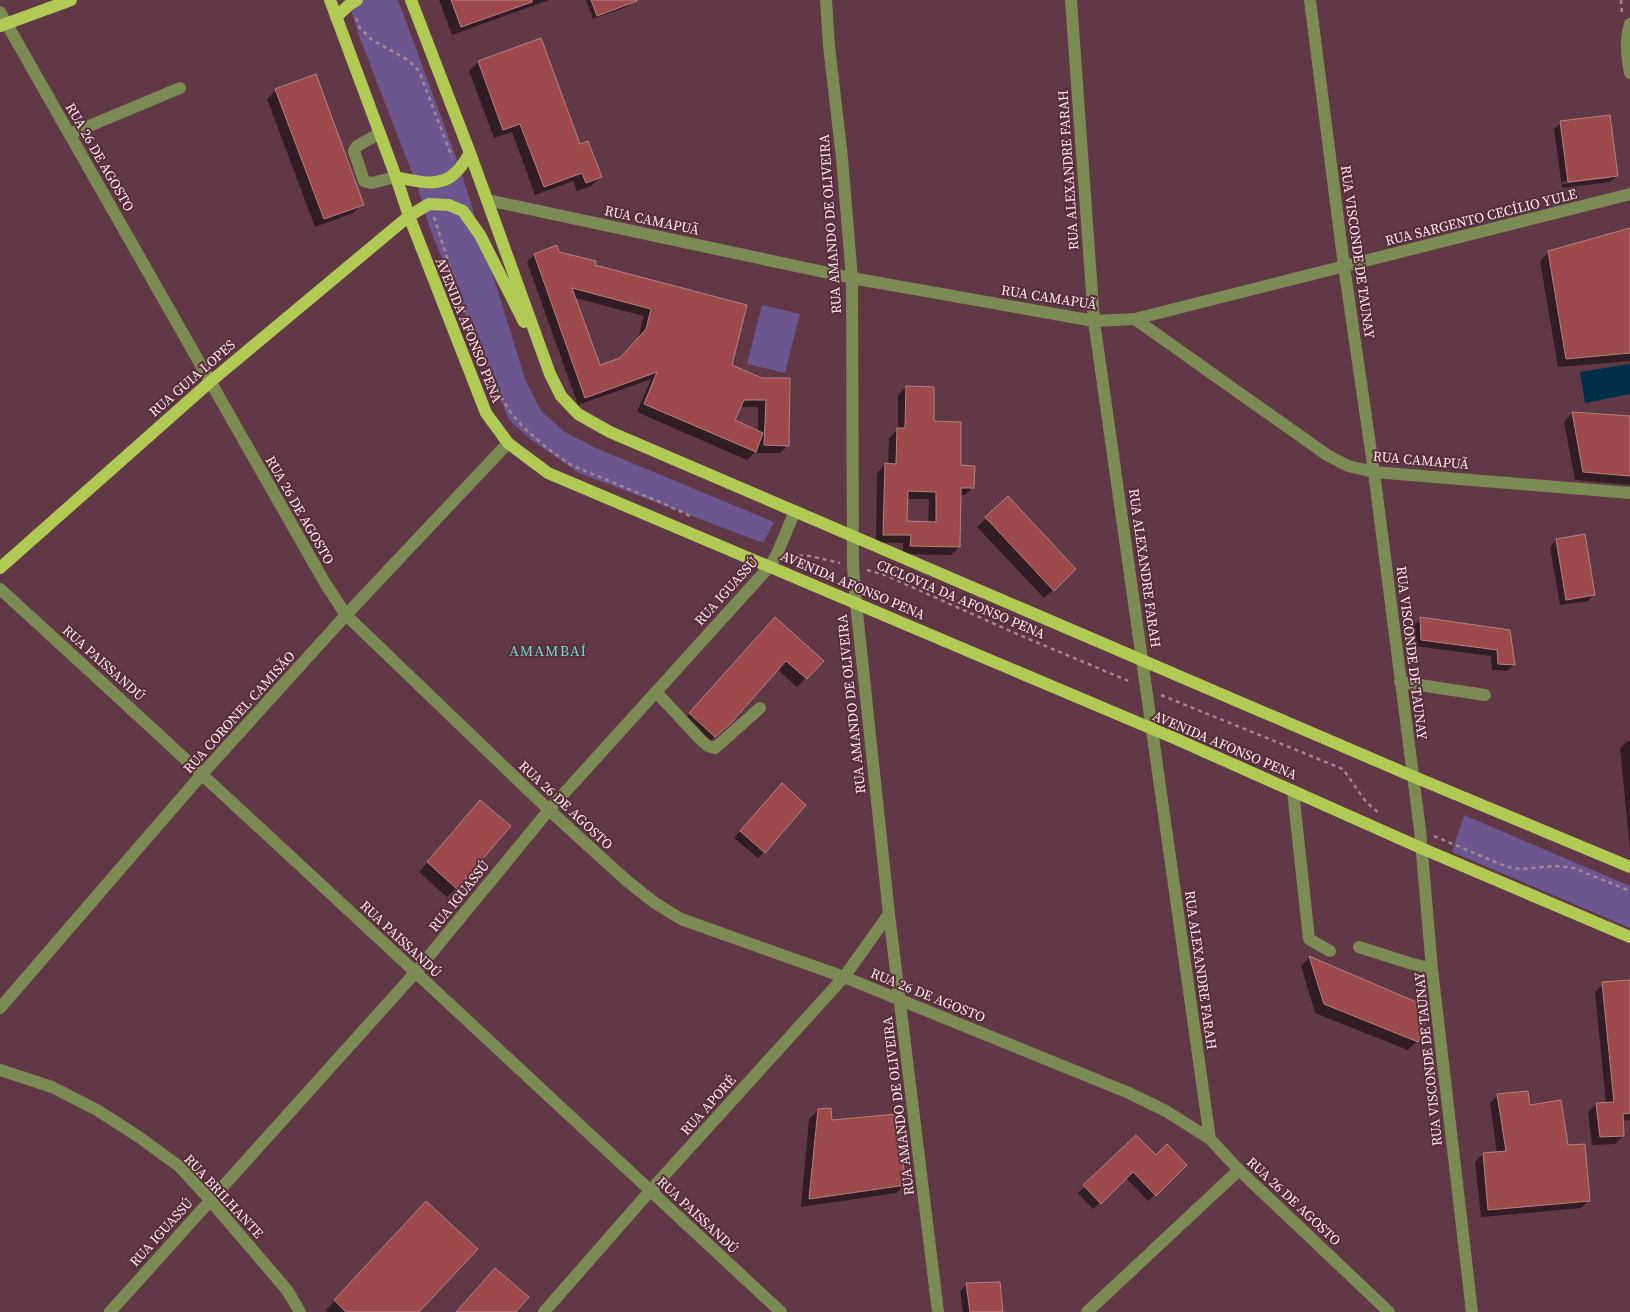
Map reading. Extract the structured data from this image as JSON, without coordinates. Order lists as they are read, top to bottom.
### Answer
{
  "streets": {
    "main road": ["AVENIDA AFONSO PENA", "RUA GUIA LOPES"],
    "street": [
      "RUA 26 DE AGOSTO",
      "RUA ALEXANDRE FARAH",
      "RUA SARGENTO CECÍLIO YULE",
      "RUA CAMAPUÃ",
      "RUA AMANDO DE OLIVEIRA",
      "RUA VISCONDE DE TAUNAY",
      "RUA IGUASSÚ",
      "RUA PAISSANDÚ",
      "RUA CORONEL CAMISÃO",
      "RUA APORÉ",
      "RUA BRILHANTE"
    ],
    "path": ["CICLOVIA DA AFONSO PENA"]
  },
  "crossings": [
    ["RUA 26 DE AGOSTO", "RUA ALEXANDRE FARAH"],
    ["RUA 26 DE AGOSTO", "RUA AMANDO DE OLIVEIRA"],
    ["RUA 26 DE AGOSTO", "RUA GUIA LOPES"],
    ["RUA 26 DE AGOSTO", "RUA IGUASSÚ"],
    ["RUA 26 DE AGOSTO", "RUA CORONEL CAMISÃO"],
    ["RUA 26 DE AGOSTO", "RUA APORÉ"],
    ["RUA ALEXANDRE FARAH", "RUA CAMAPUÃ"],
    ["RUA ALEXANDRE FARAH", "AVENIDA AFONSO PENA"],
    ["RUA ALEXANDRE FARAH", "CICLOVIA DA AFONSO PENA"],
    ["RUA SARGENTO CECÍLIO YULE", "RUA CAMAPUÃ"],
    ["RUA SARGENTO CECÍLIO YULE", "RUA VISCONDE DE TAUNAY"],
    ["RUA CAMAPUÃ", "RUA AMANDO DE OLIVEIRA"],
    ["RUA CAMAPUÃ", "RUA VISCONDE DE TAUNAY"],
    ["RUA AMANDO DE OLIVEIRA", "AVENIDA AFONSO PENA"],
    ["RUA AMANDO DE OLIVEIRA", "CICLOVIA DA AFONSO PENA"],
    ["RUA AMANDO DE OLIVEIRA", "RUA APORÉ"],
    ["RUA VISCONDE DE TAUNAY", "AVENIDA AFONSO PENA"],
    ["AVENIDA AFONSO PENA", "RUA GUIA LOPES"],
    ["AVENIDA AFONSO PENA", "RUA IGUASSÚ"],
    ["AVENIDA AFONSO PENA", "RUA CORONEL CAMISÃO"],
    ["RUA IGUASSÚ", "CICLOVIA DA AFONSO PENA"],
    ["RUA IGUASSÚ", "RUA PAISSANDÚ"],
    ["RUA IGUASSÚ", "RUA BRILHANTE"],
    ["RUA PAISSANDÚ", "RUA CORONEL CAMISÃO"],
    ["RUA PAISSANDÚ", "RUA APORÉ"]
  ],
  "districts": ["AMAMBAÍ"]
}
